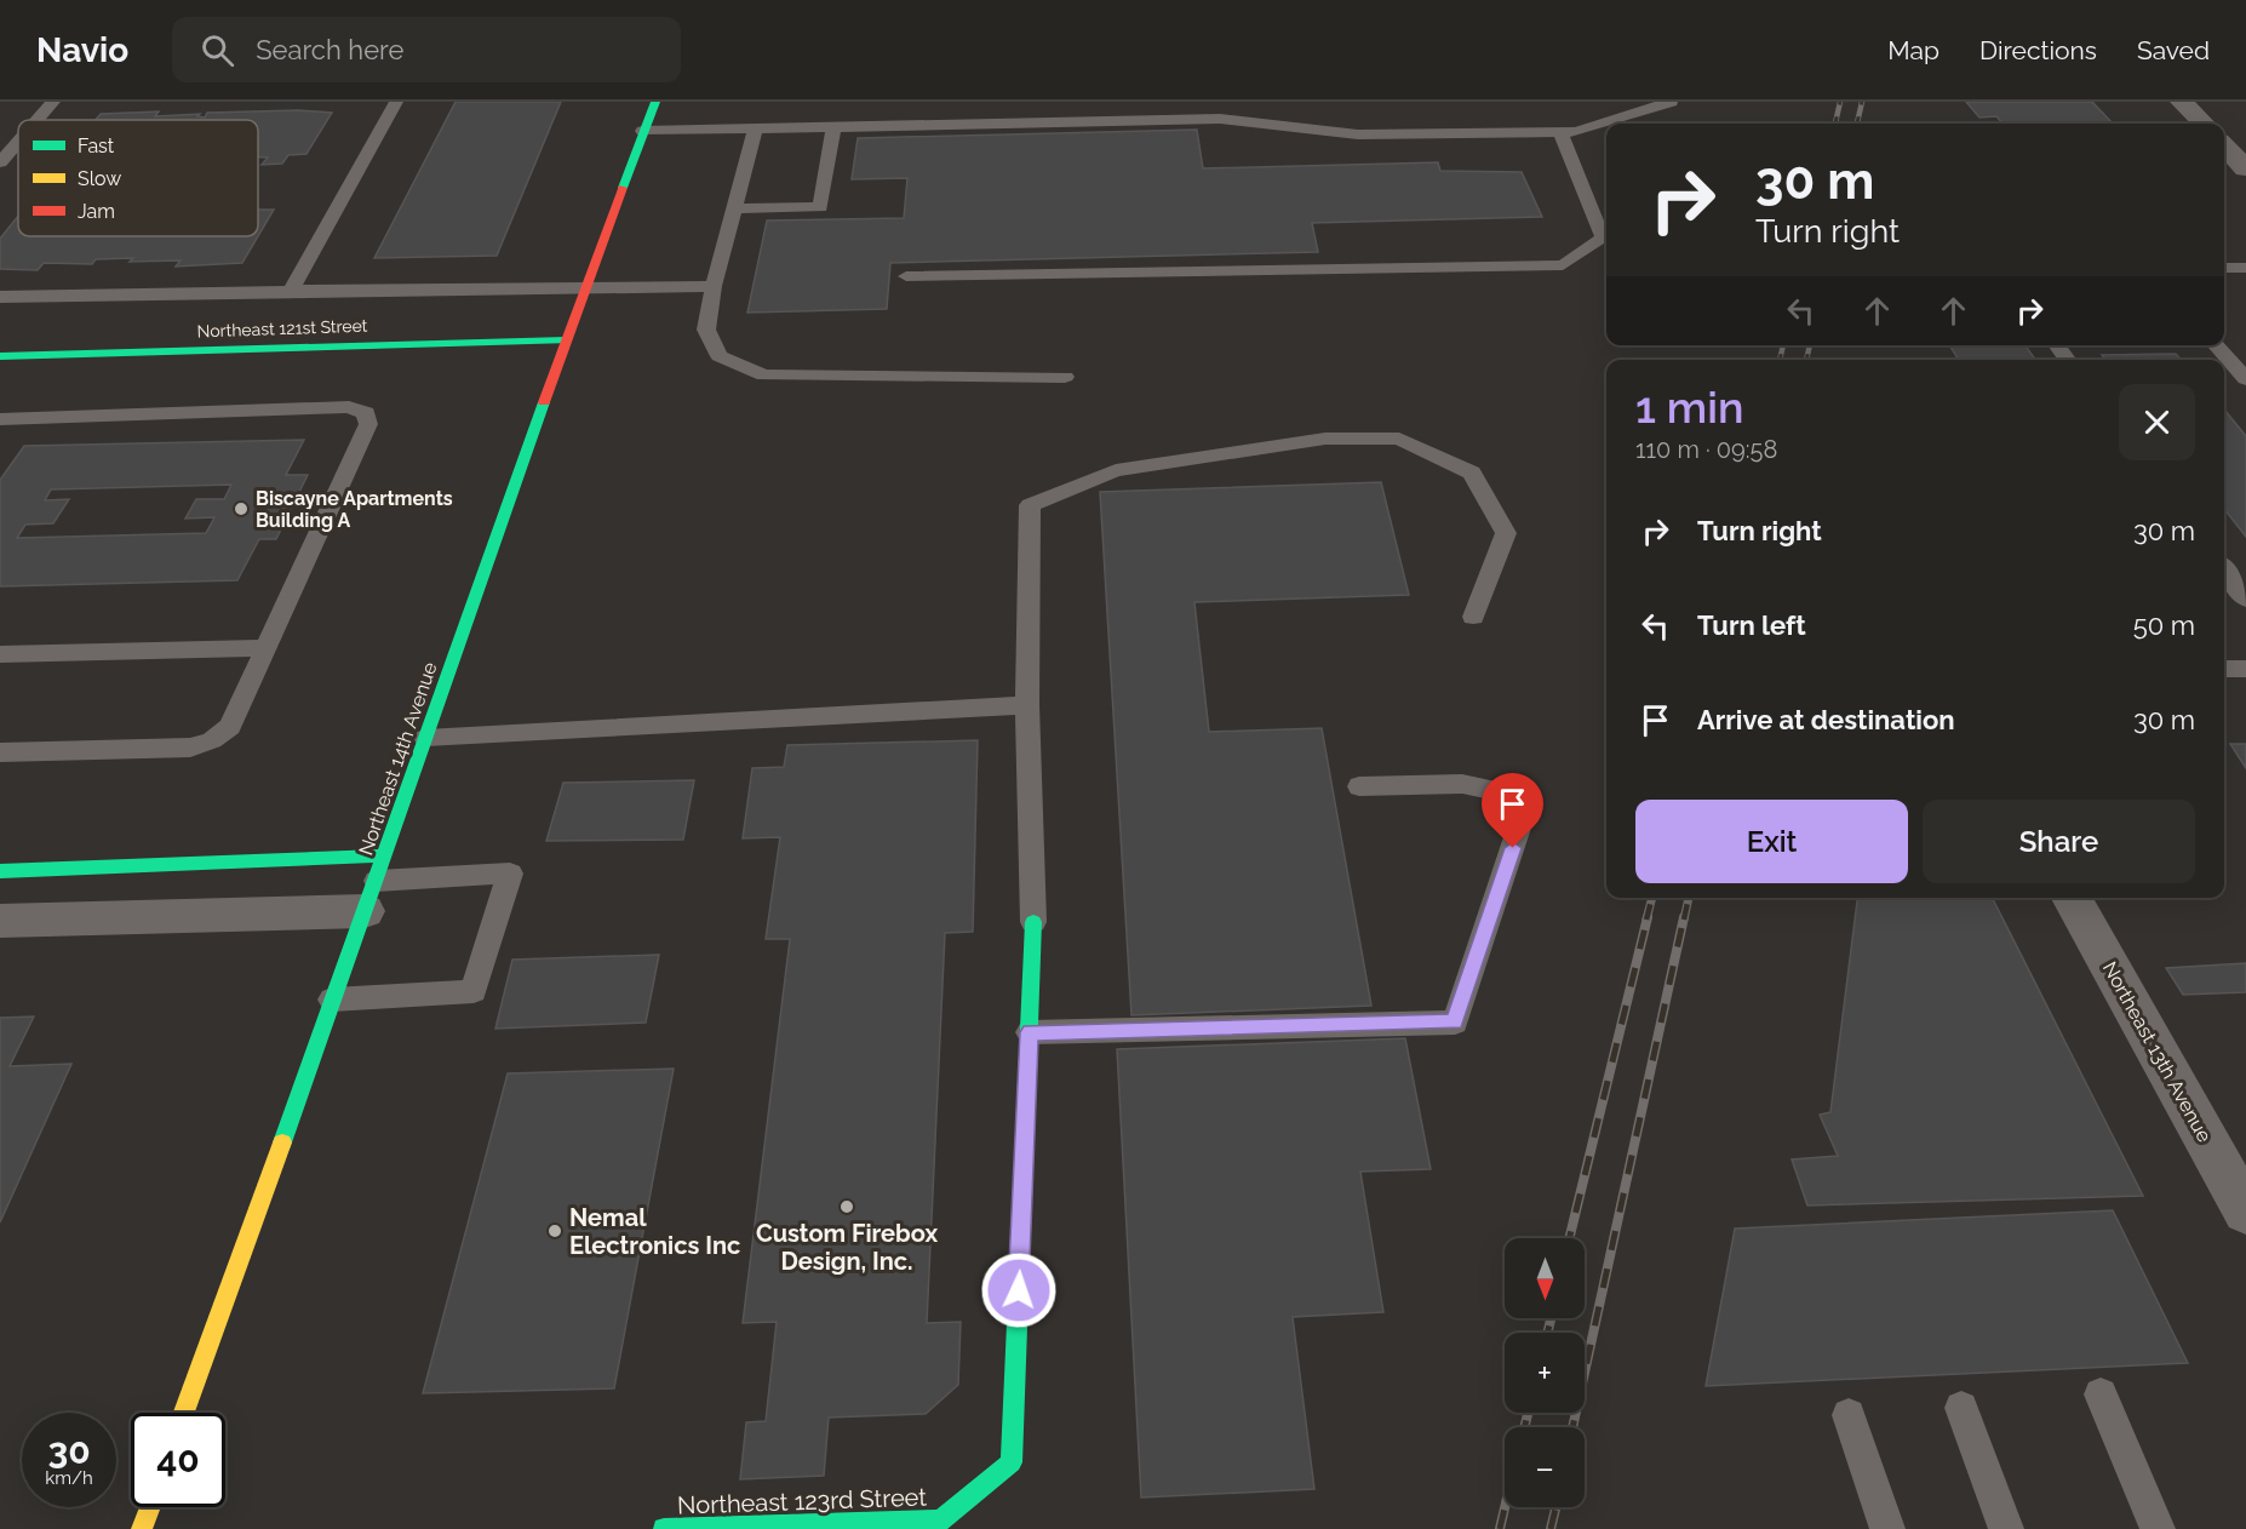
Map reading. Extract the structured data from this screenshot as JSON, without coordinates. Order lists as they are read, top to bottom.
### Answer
{
  "streets": {
    "street": [
      "Northeast 121st Street",
      "Northeast 14th Avenue",
      "Northeast 13th Avenue",
      "Northeast 123rd Street"
    ]
  },
  "crossings": [
    ["Northeast 121st Street", "Northeast 14th Avenue"]
  ],
  "places": ["Biscayne Apartments Building A", "Custom Firebox Design, Inc.", "Nemal Electronics Inc"],
  "legend": ["Fast", "Slow", "Jam"],
  "north": "bottom",
  "page": {
    "header": "Navio",
    "search": "Search here",
    "nav": ["Map", "Directions", "Saved"],
    "turn": ["30 m", "Turn right"],
    "heading": ["1 min", "110 m · 09:58"],
    "list": [
      {
        "name": "Turn right",
        "value": "30 m"
      },
      {
        "name": "Turn left",
        "value": "50 m"
      },
      {
        "name": "Arrive at destination",
        "value": "30 m"
      }
    ],
    "buttons": ["Exit", "Share"],
    "map_buttons": ["+", "−"],
    "speed": "30 km/h",
    "limit": "40"
  }
}
